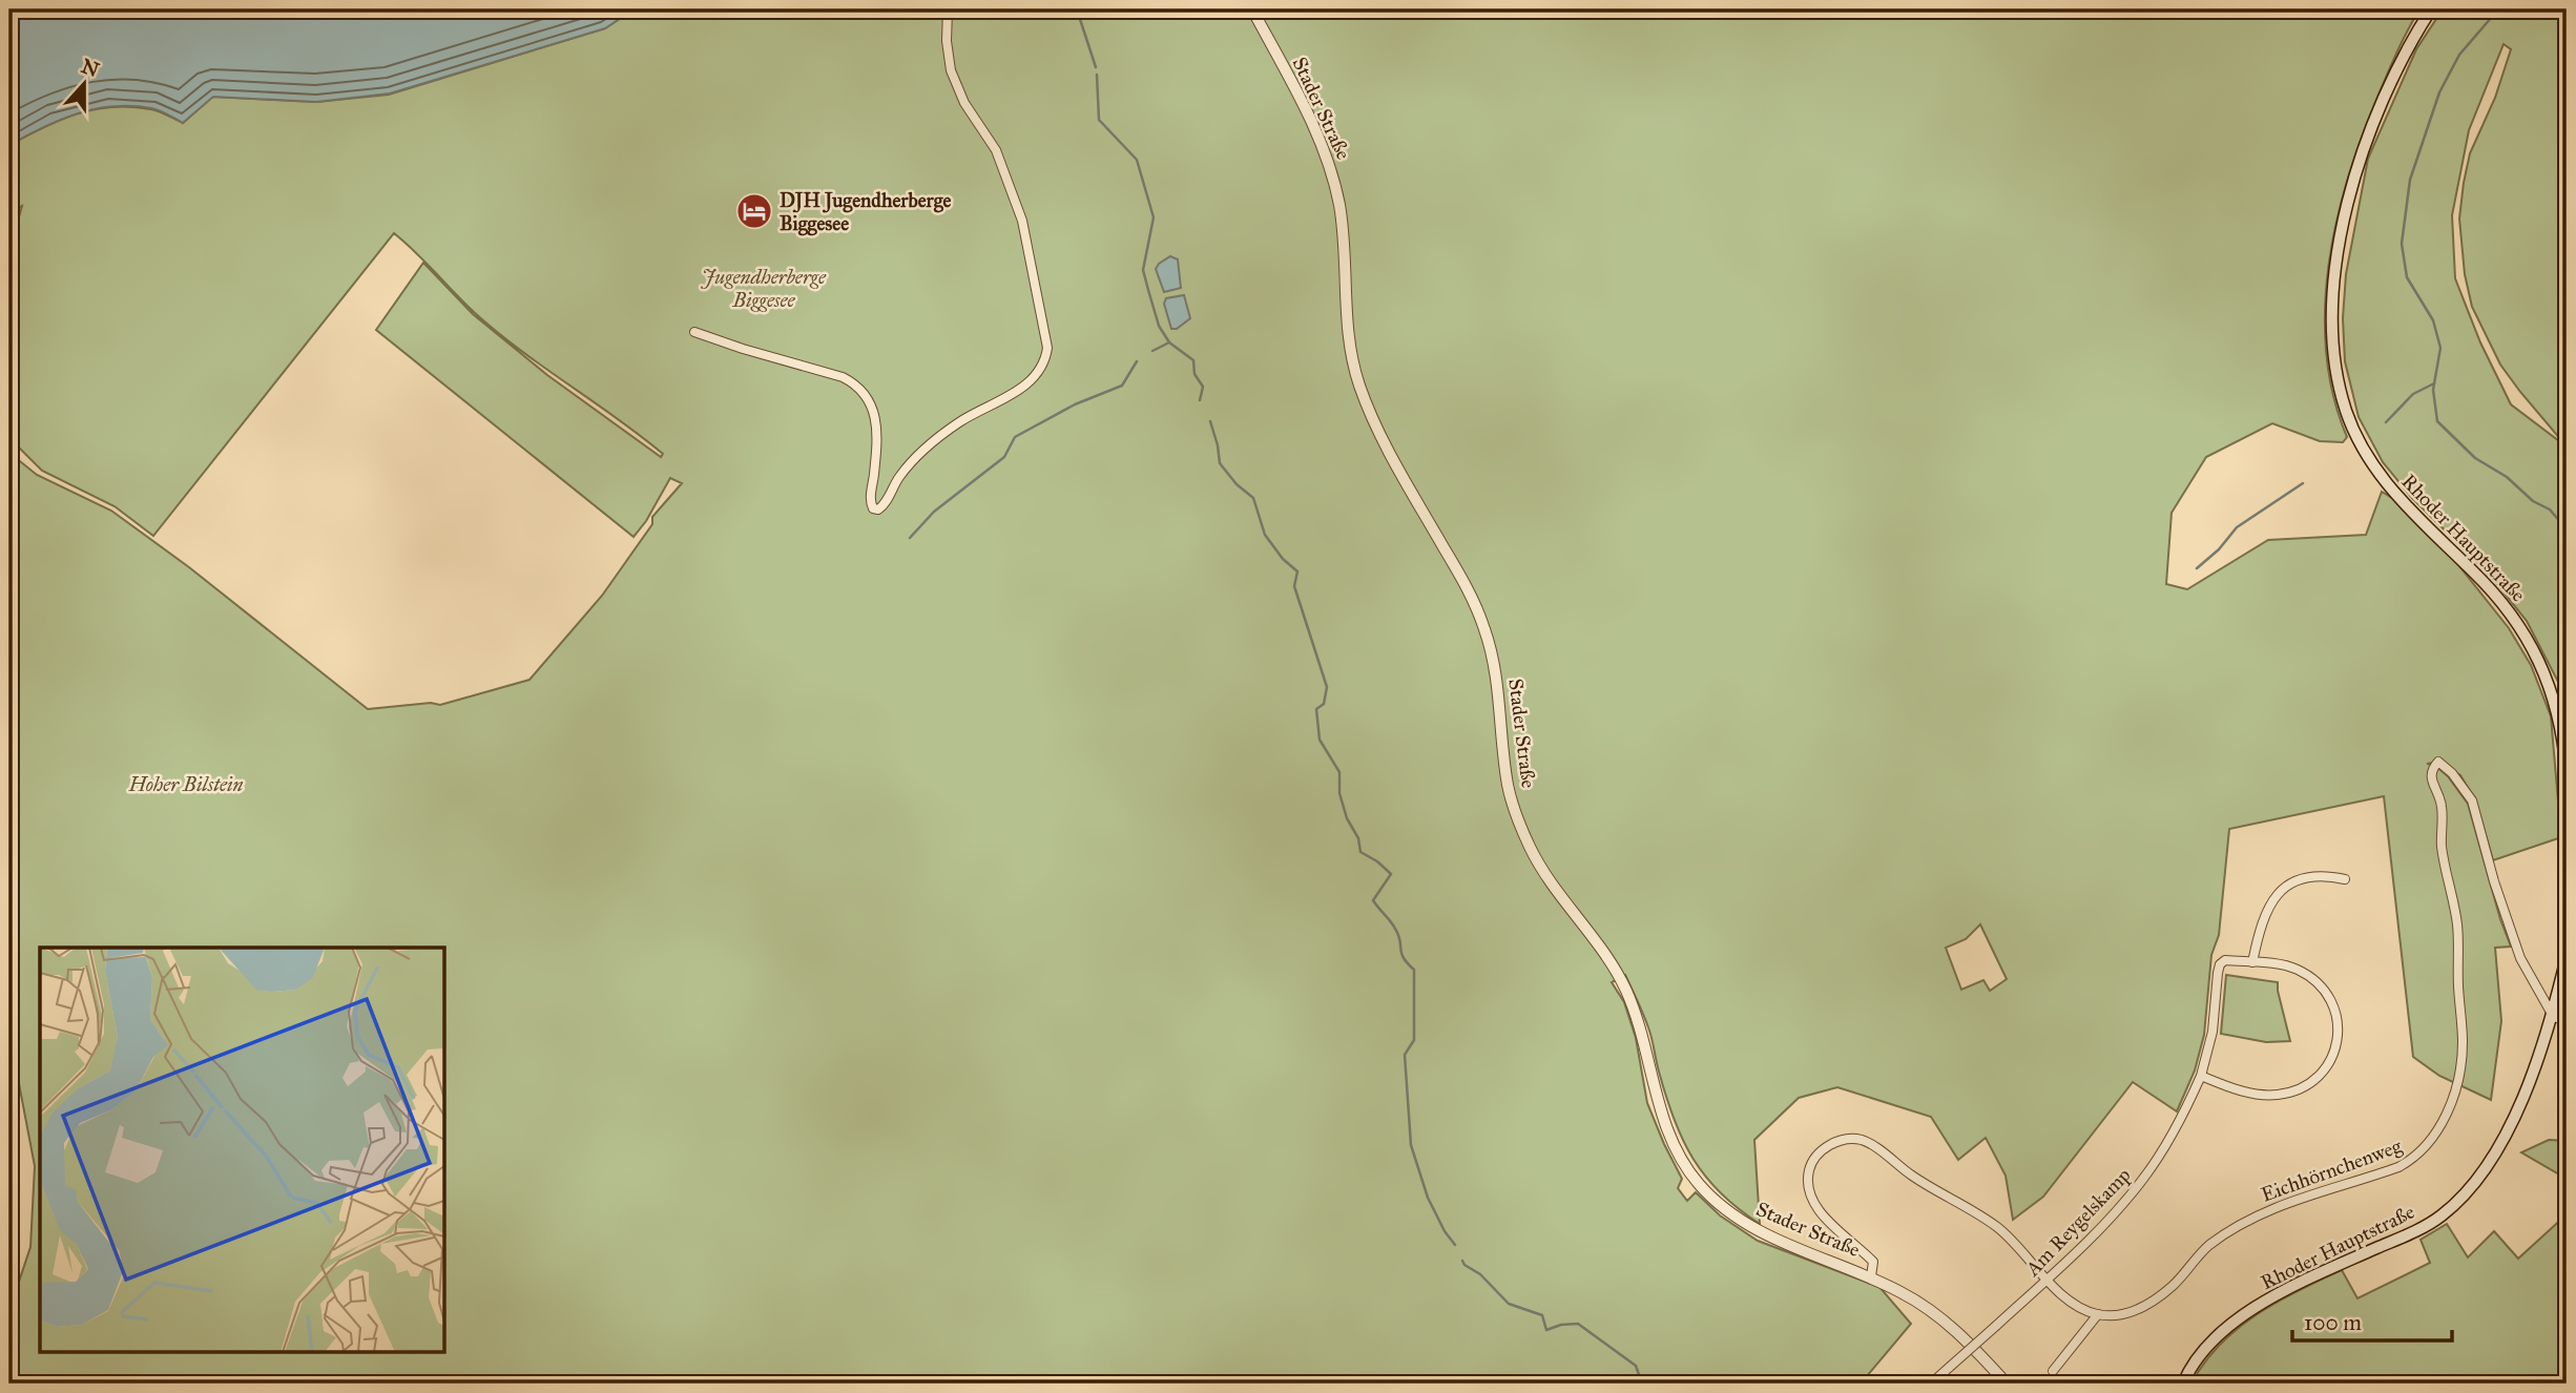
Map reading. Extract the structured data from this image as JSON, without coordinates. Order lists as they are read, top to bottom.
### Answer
{
  "streets": {
    "main road": ["Rhoder Hauptstraße"],
    "street": ["Stader Straße", "Eichhörnchenweg", "Am Reygelskamp"]
  },
  "crossings": [
    ["Rhoder Hauptstraße", "Eichhörnchenweg"]
  ],
  "parks": ["Jugendherberge Biggesee", "Hoher Bilstein"],
  "places": {
    "hotel": ["DJH Jugendherberge Biggesee"]
  },
  "scale_bar": "100 m",
  "north": "top"
}
